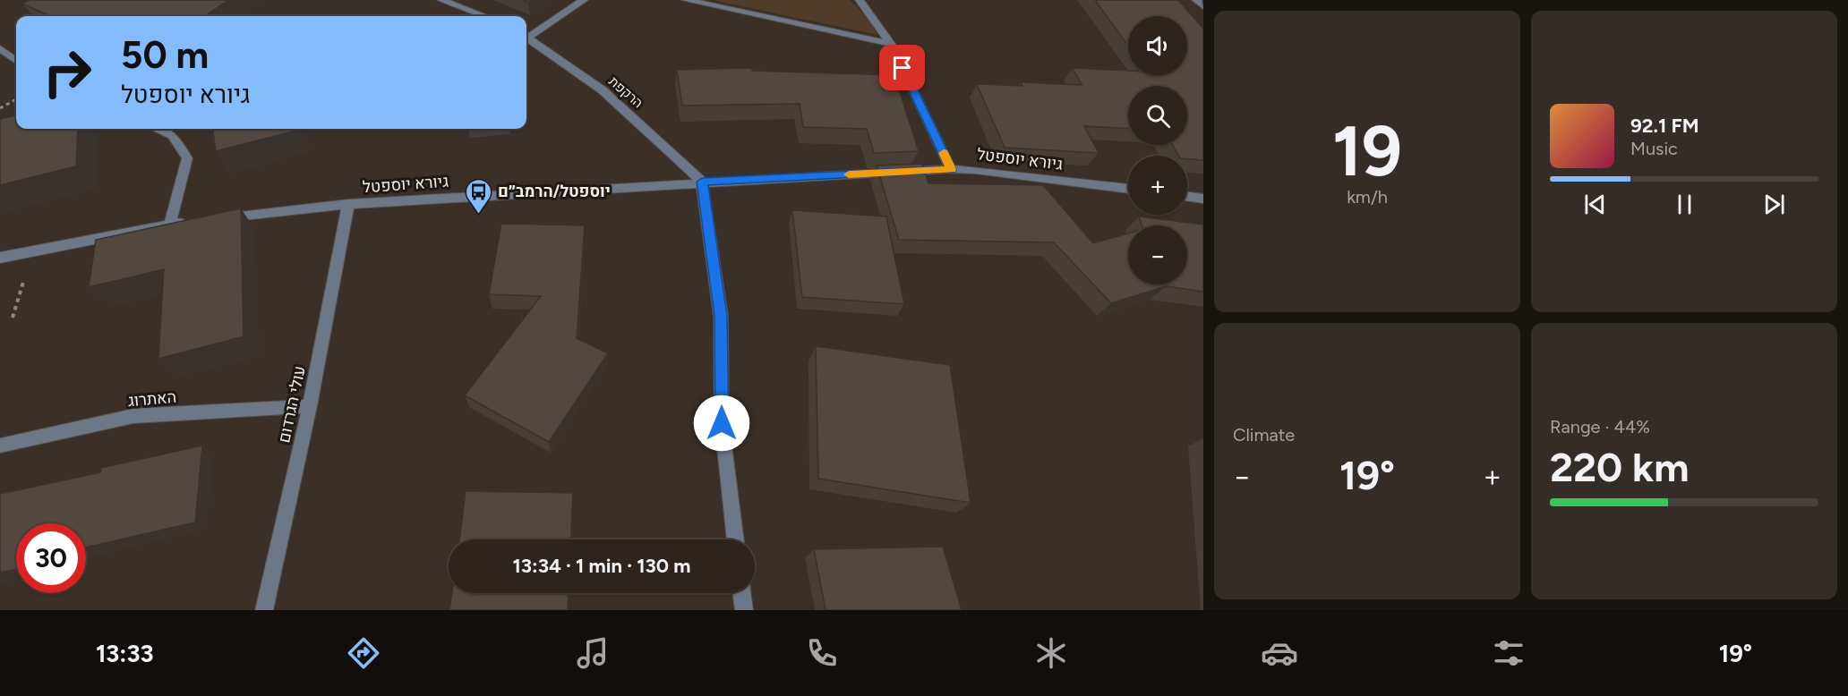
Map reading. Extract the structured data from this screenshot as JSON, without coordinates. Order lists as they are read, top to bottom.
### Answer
{
  "streets": {
    "street": [
      "הרקפת",
      "גיורא יוספטל",
      "האתרוג",
      "עולי הגרדום"
    ]
  },
  "crossings": [
    ["הרקפת", "גיורא יוספטל"],
    ["גיורא יוספטל", "עולי הגרדום"],
    ["האתרוג", "עולי הגרדום"]
  ],
  "places": {
    "bus stop": ["יוספטל/הרמב״ם"]
  },
  "page": {
    "tile": [
      ["19", "km/h"],
      "Climate",
      ["Range · 44%", "220 km"]
    ],
    "map_buttons": ["+", "−"],
    "turn": ["50 m", "גיורא יוספטל"],
    "song": ["92.1 FM", "Music"],
    "heat": ["−", "19°", "+"],
    "limit": "30",
    "trip": "13:34 · 1 min · 130 m",
    "tabs": ["13:33", "19°"]
  }
}
